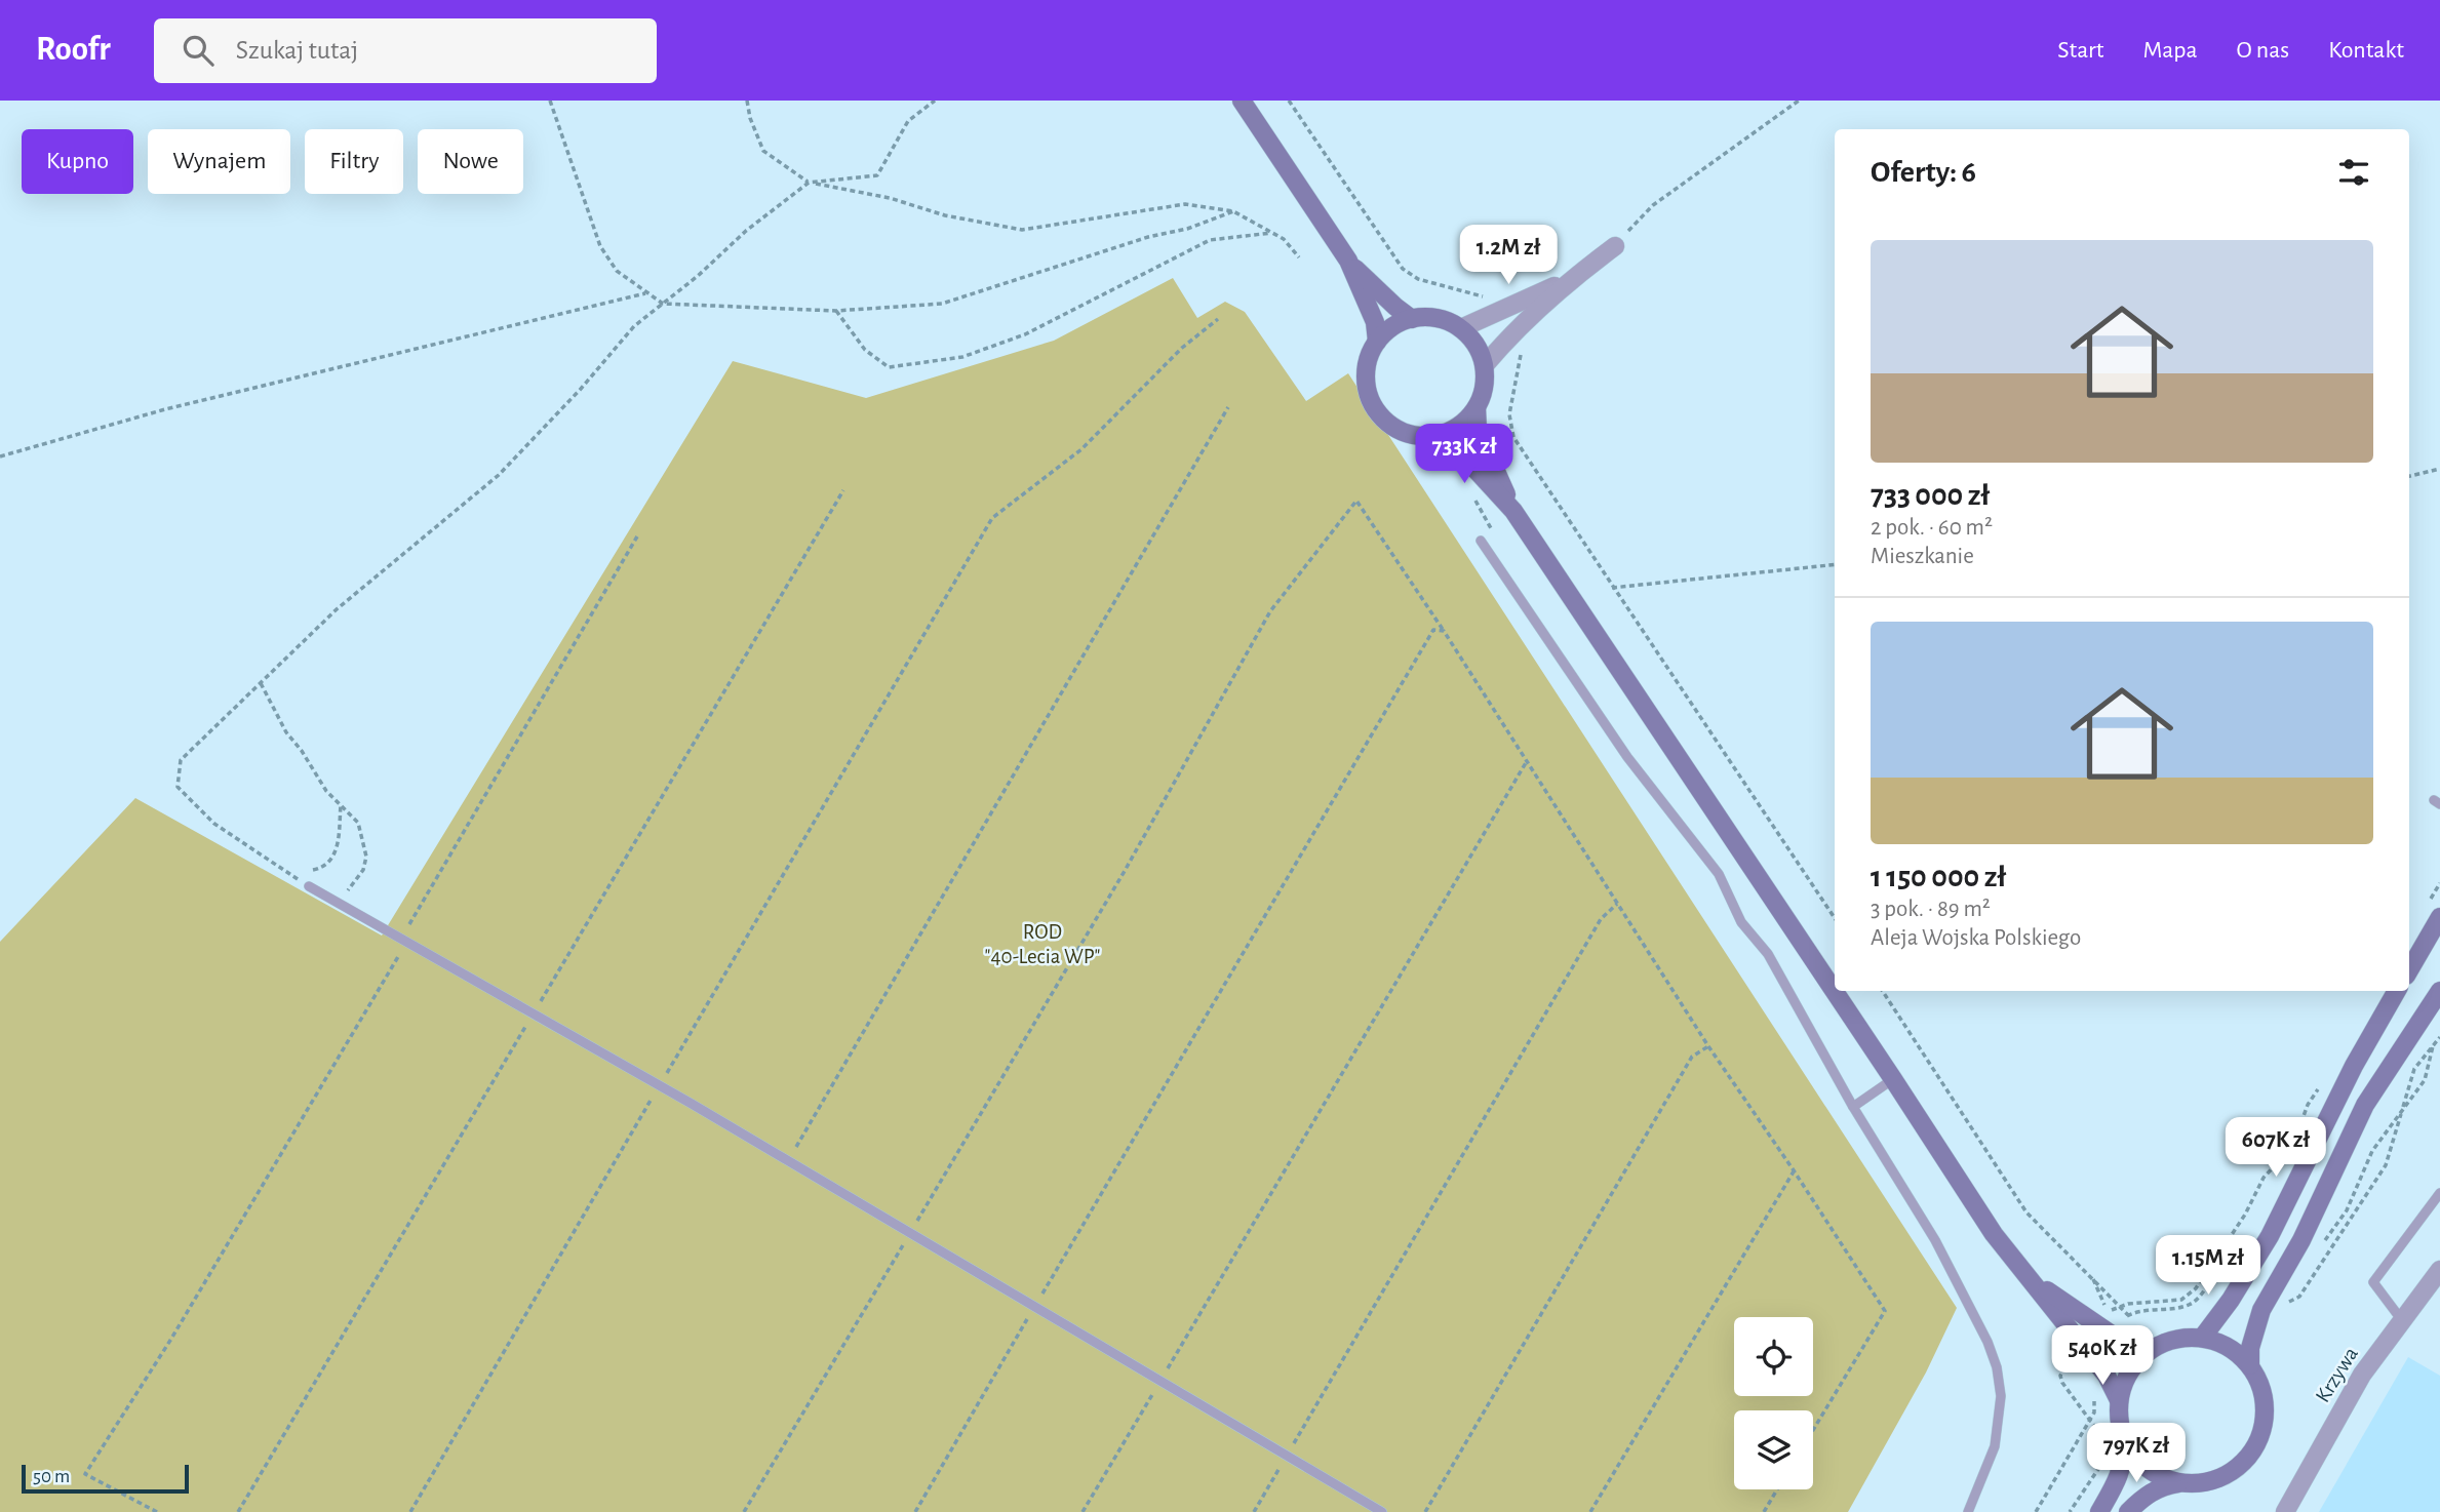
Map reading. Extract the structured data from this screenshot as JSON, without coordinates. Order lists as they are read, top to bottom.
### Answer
{
  "streets": {
    "street": ["Krzywa"]
  },
  "parks": ["ROD \"40-Lecia WP\""],
  "scale_bar": "50 m",
  "page": {
    "header": "Roofr",
    "search": "Szukaj tutaj",
    "nav": [
      "Start",
      "Mapa",
      "O nas",
      "Kontakt"
    ],
    "chip": [
      "Kupno",
      "Wynajem",
      "Filtry",
      "Nowe"
    ],
    "heading": "Oferty: 6",
    "list": [
      {
        "name": "733 000 zł",
        "note": "2 pok. · 60 m² · Mieszkanie"
      },
      {
        "name": "1 150 000 zł",
        "note": "3 pok. · 89 m² · Aleja Wojska Polskiego"
      }
    ],
    "price": [
      "1.2M zł",
      "733K zł",
      "607K zł",
      "1.15M zł",
      "540K zł",
      "797K zł"
    ],
    "scale": "50 m"
  }
}
